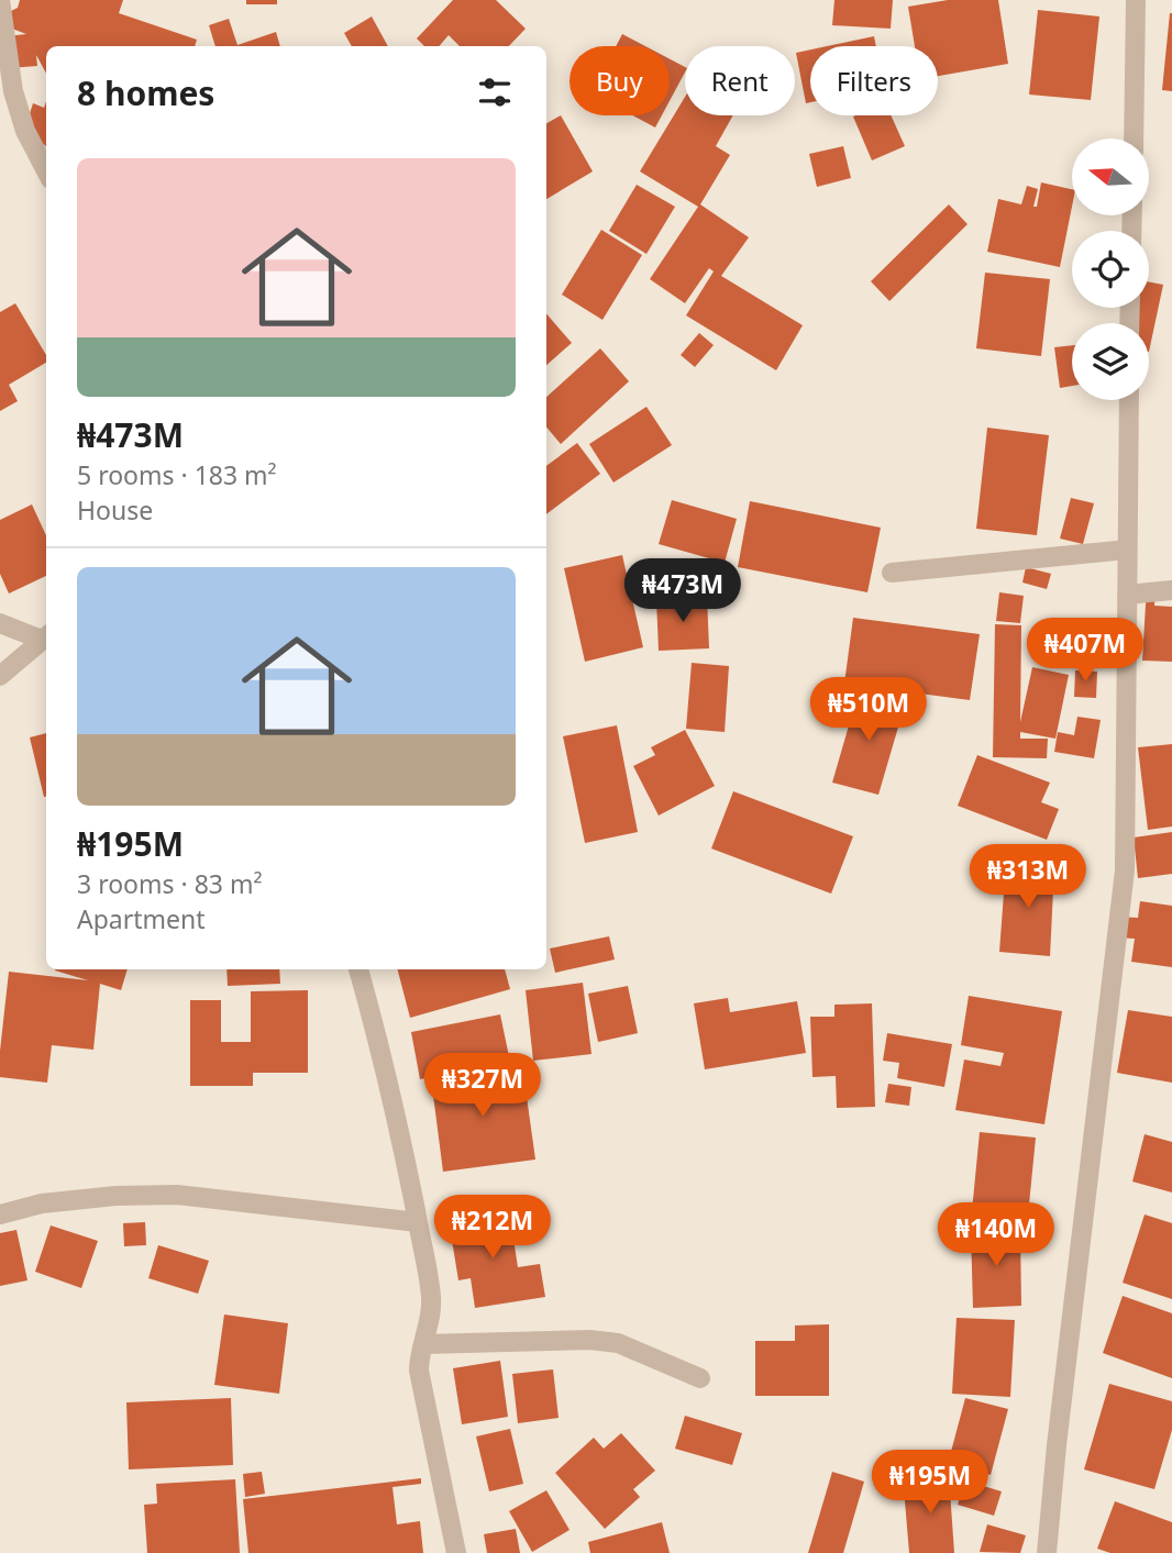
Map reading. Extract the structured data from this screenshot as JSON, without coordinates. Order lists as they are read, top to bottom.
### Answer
{
  "north": "left",
  "page": {
    "chip": ["Buy", "Rent", "Filters"],
    "heading": "8 homes",
    "list": [
      {
        "name": "₦473M",
        "note": "5 rooms · 183 m² · House"
      },
      {
        "name": "₦195M",
        "note": "3 rooms · 83 m² · Apartment"
      }
    ],
    "price": [
      "₦473M",
      "₦407M",
      "₦510M",
      "₦313M",
      "₦327M",
      "₦212M",
      "₦140M",
      "₦195M"
    ]
  }
}
